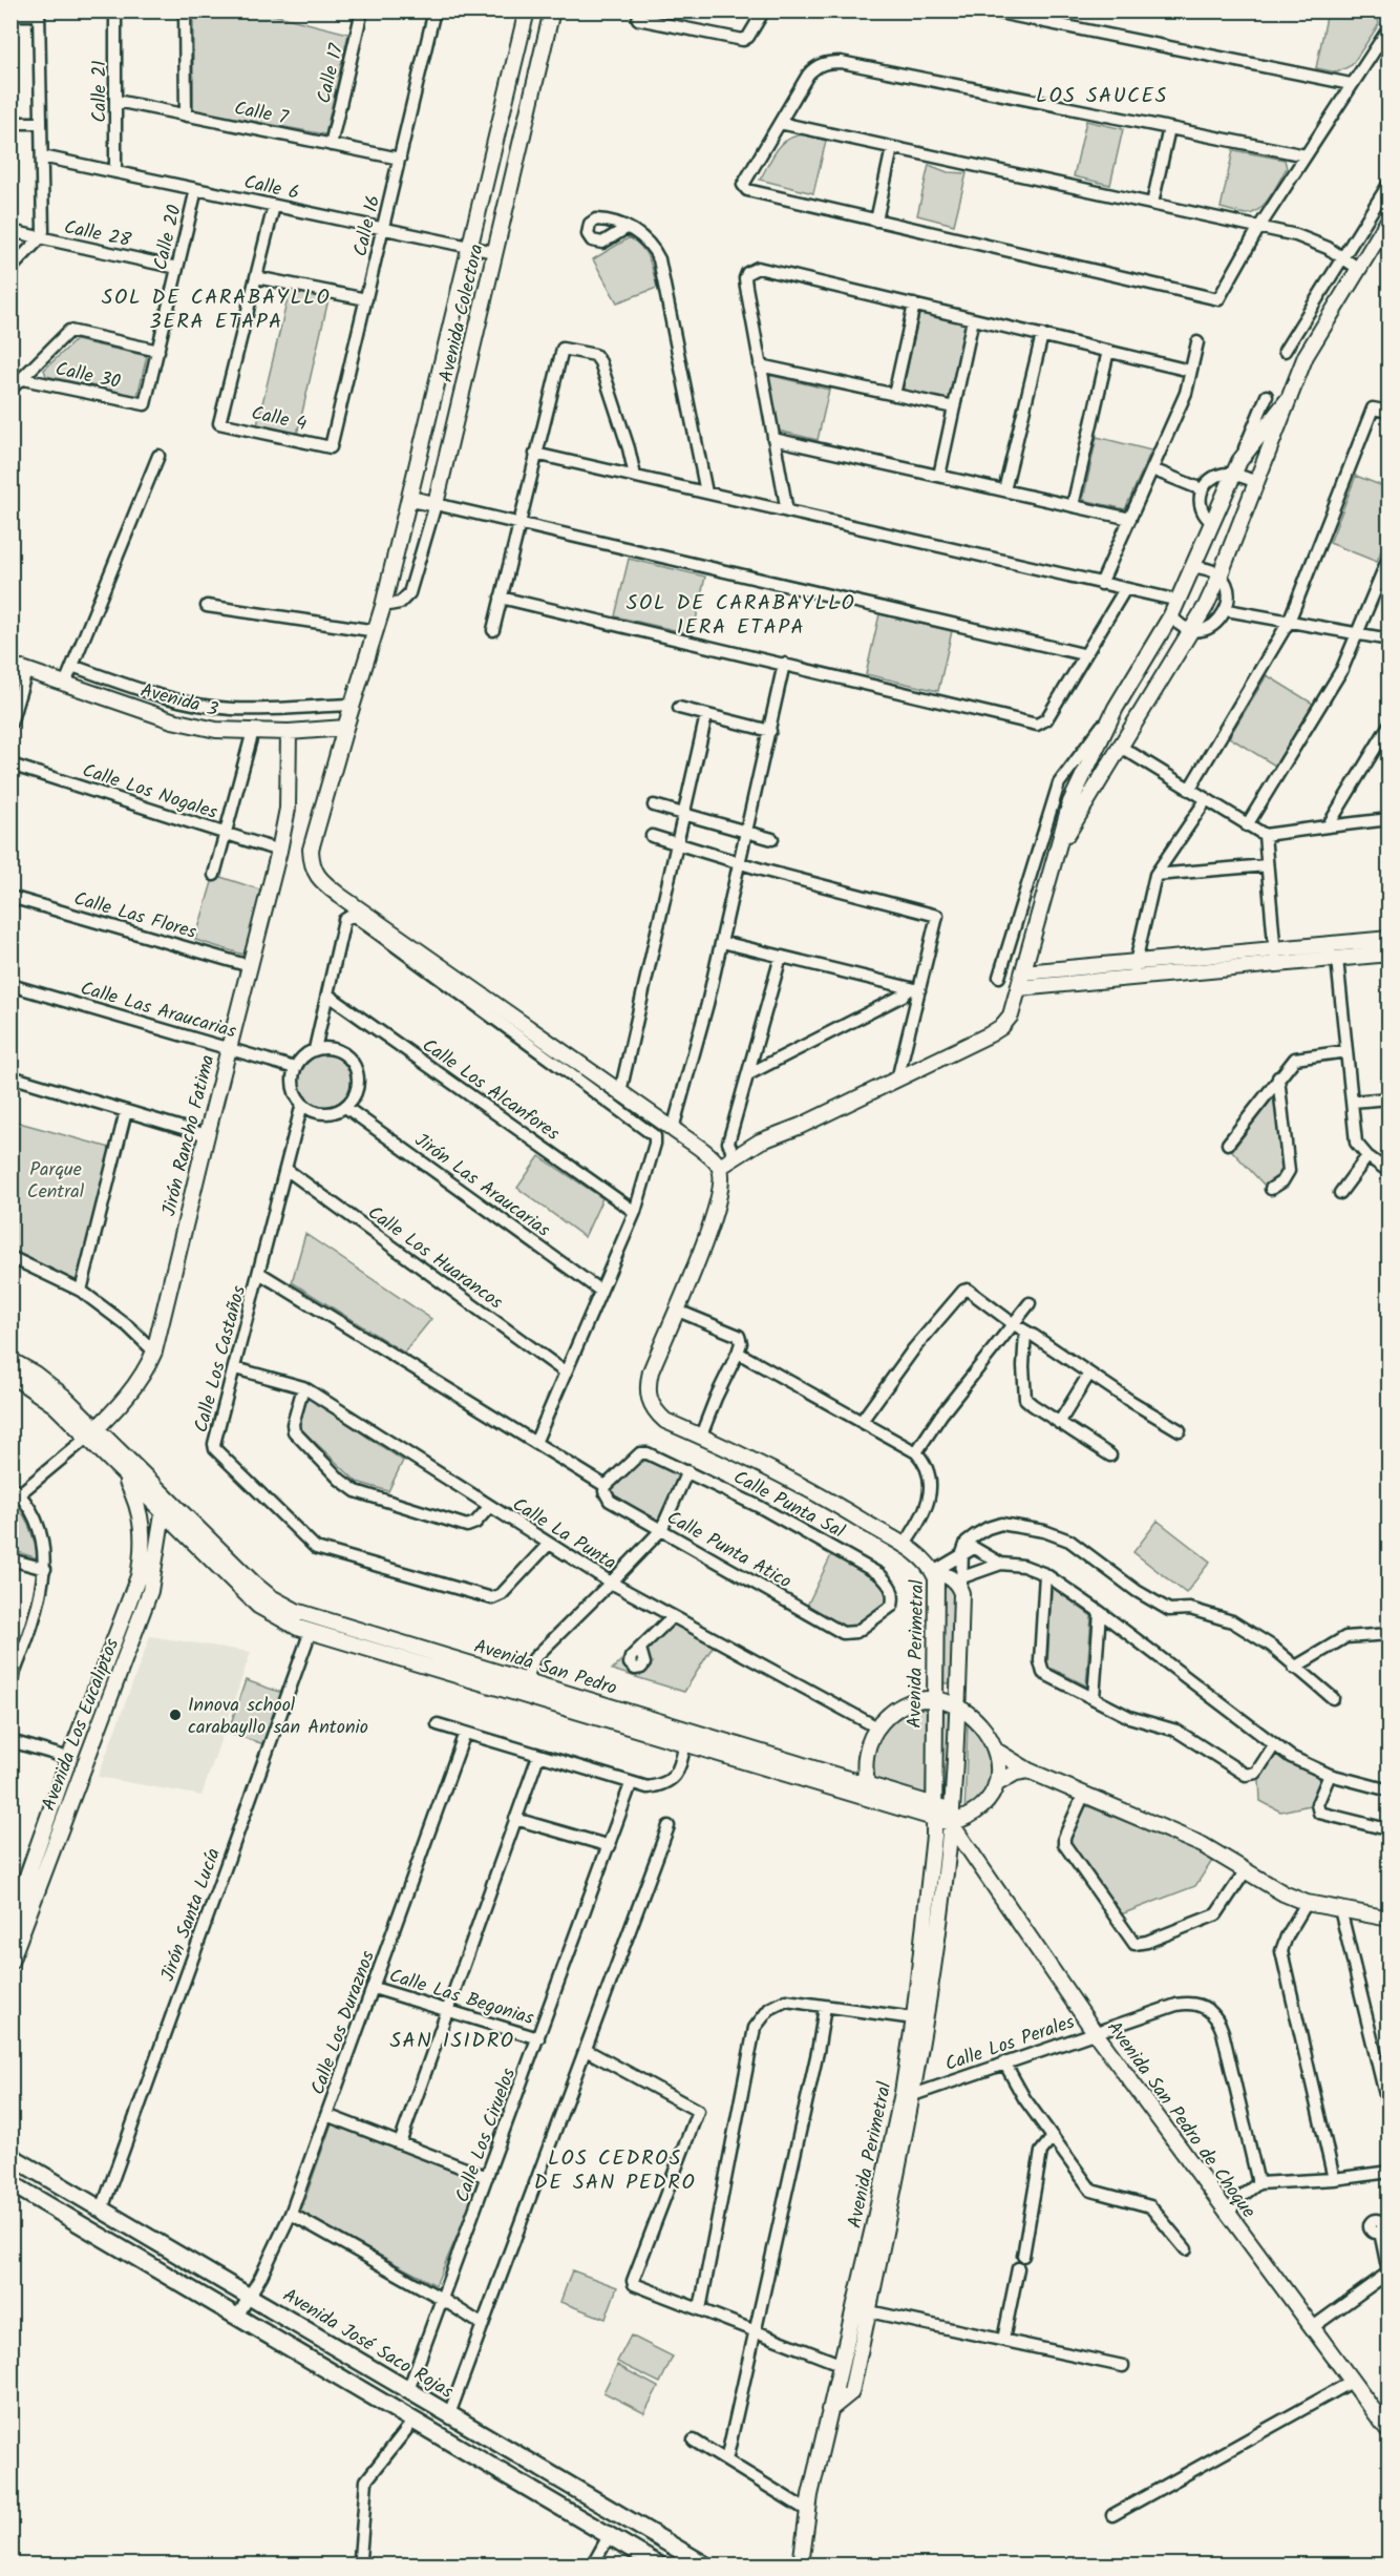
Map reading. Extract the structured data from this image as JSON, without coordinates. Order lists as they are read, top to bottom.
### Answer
{
  "streets": {
    "main road": ["Avenida José Saco Rojas"],
    "street": [
      "Calle 17",
      "Calle 21",
      "Calle 7",
      "Calle 6",
      "Calle 16",
      "Calle 28",
      "Calle 20",
      "Avenida Colectora",
      "Calle 30",
      "Calle 4",
      "Avenida 3",
      "Calle Los Nogales",
      "Calle Las Flores",
      "Calle Las Araucarias",
      "Calle Los Alcanfores",
      "Jirón Rancho Fatima",
      "Jirón Las Araucarias",
      "Calle Los Huarancos",
      "Calle Los Castaños",
      "Calle Punta Sal",
      "Calle La Punta",
      "Calle Punta Atico",
      "Avenida Perimetral",
      "Avenida San Pedro",
      "Avenida Los Eucaliptos",
      "Jirón Santa Lucía",
      "Calle Las Begonias",
      "Calle Los Duraznos",
      "Calle Los Perales",
      "Avenida San Pedro de Choque",
      "Calle Los Ciruelos"
    ]
  },
  "crossings": [
    ["Calle 17", "Calle 7"],
    ["Calle 21", "Calle 7"],
    ["Calle 21", "Calle 6"],
    ["Calle 7", "Calle 16"],
    ["Calle 6", "Calle 16"],
    ["Calle 6", "Calle 20"],
    ["Calle 6", "Avenida Colectora"],
    ["Calle 16", "Calle 4"],
    ["Calle 28", "Calle 20"],
    ["Calle 20", "Calle 30"],
    ["Avenida Colectora", "Avenida 3"],
    ["Avenida 3", "Jirón Rancho Fatima"],
    ["Calle Los Nogales", "Jirón Rancho Fatima"],
    ["Calle Las Flores", "Jirón Rancho Fatima"],
    ["Calle Las Araucarias", "Jirón Rancho Fatima"],
    ["Calle Las Araucarias", "Jirón Las Araucarias"],
    ["Calle Las Araucarias", "Calle Los Castaños"],
    ["Jirón Rancho Fatima", "Avenida San Pedro"],
    ["Jirón Las Araucarias", "Calle Los Castaños"],
    ["Calle Los Huarancos", "Calle Los Castaños"],
    ["Calle Los Castaños", "Calle La Punta"],
    ["Calle Punta Sal", "Calle Punta Atico"],
    ["Avenida Perimetral", "Avenida San Pedro"],
    ["Avenida Perimetral", "Calle Los Perales"],
    ["Avenida Perimetral", "Avenida San Pedro de Choque"],
    ["Avenida San Pedro", "Avenida Los Eucaliptos"],
    ["Avenida San Pedro", "Jirón Santa Lucía"],
    ["Avenida San Pedro", "Avenida San Pedro de Choque"],
    ["Jirón Santa Lucía", "Avenida José Saco Rojas"],
    ["Calle Las Begonias", "Calle Los Duraznos"],
    ["Calle Las Begonias", "Calle Los Ciruelos"],
    ["Calle Los Duraznos", "Avenida José Saco Rojas"],
    ["Calle Los Perales", "Avenida San Pedro de Choque"],
    ["Calle Los Ciruelos", "Avenida José Saco Rojas"]
  ],
  "districts": [
    "LOS SAUCES",
    "SOL DE CARABAYLLO 3ERA ETAPA",
    "SOL DE CARABAYLLO 1ERA ETAPA",
    "SAN ISIDRO",
    "LOS CEDROS DE SAN PEDRO"
  ],
  "parks": ["Parque Central"],
  "places": ["Innova school carabayllo san Antonio"]
}
